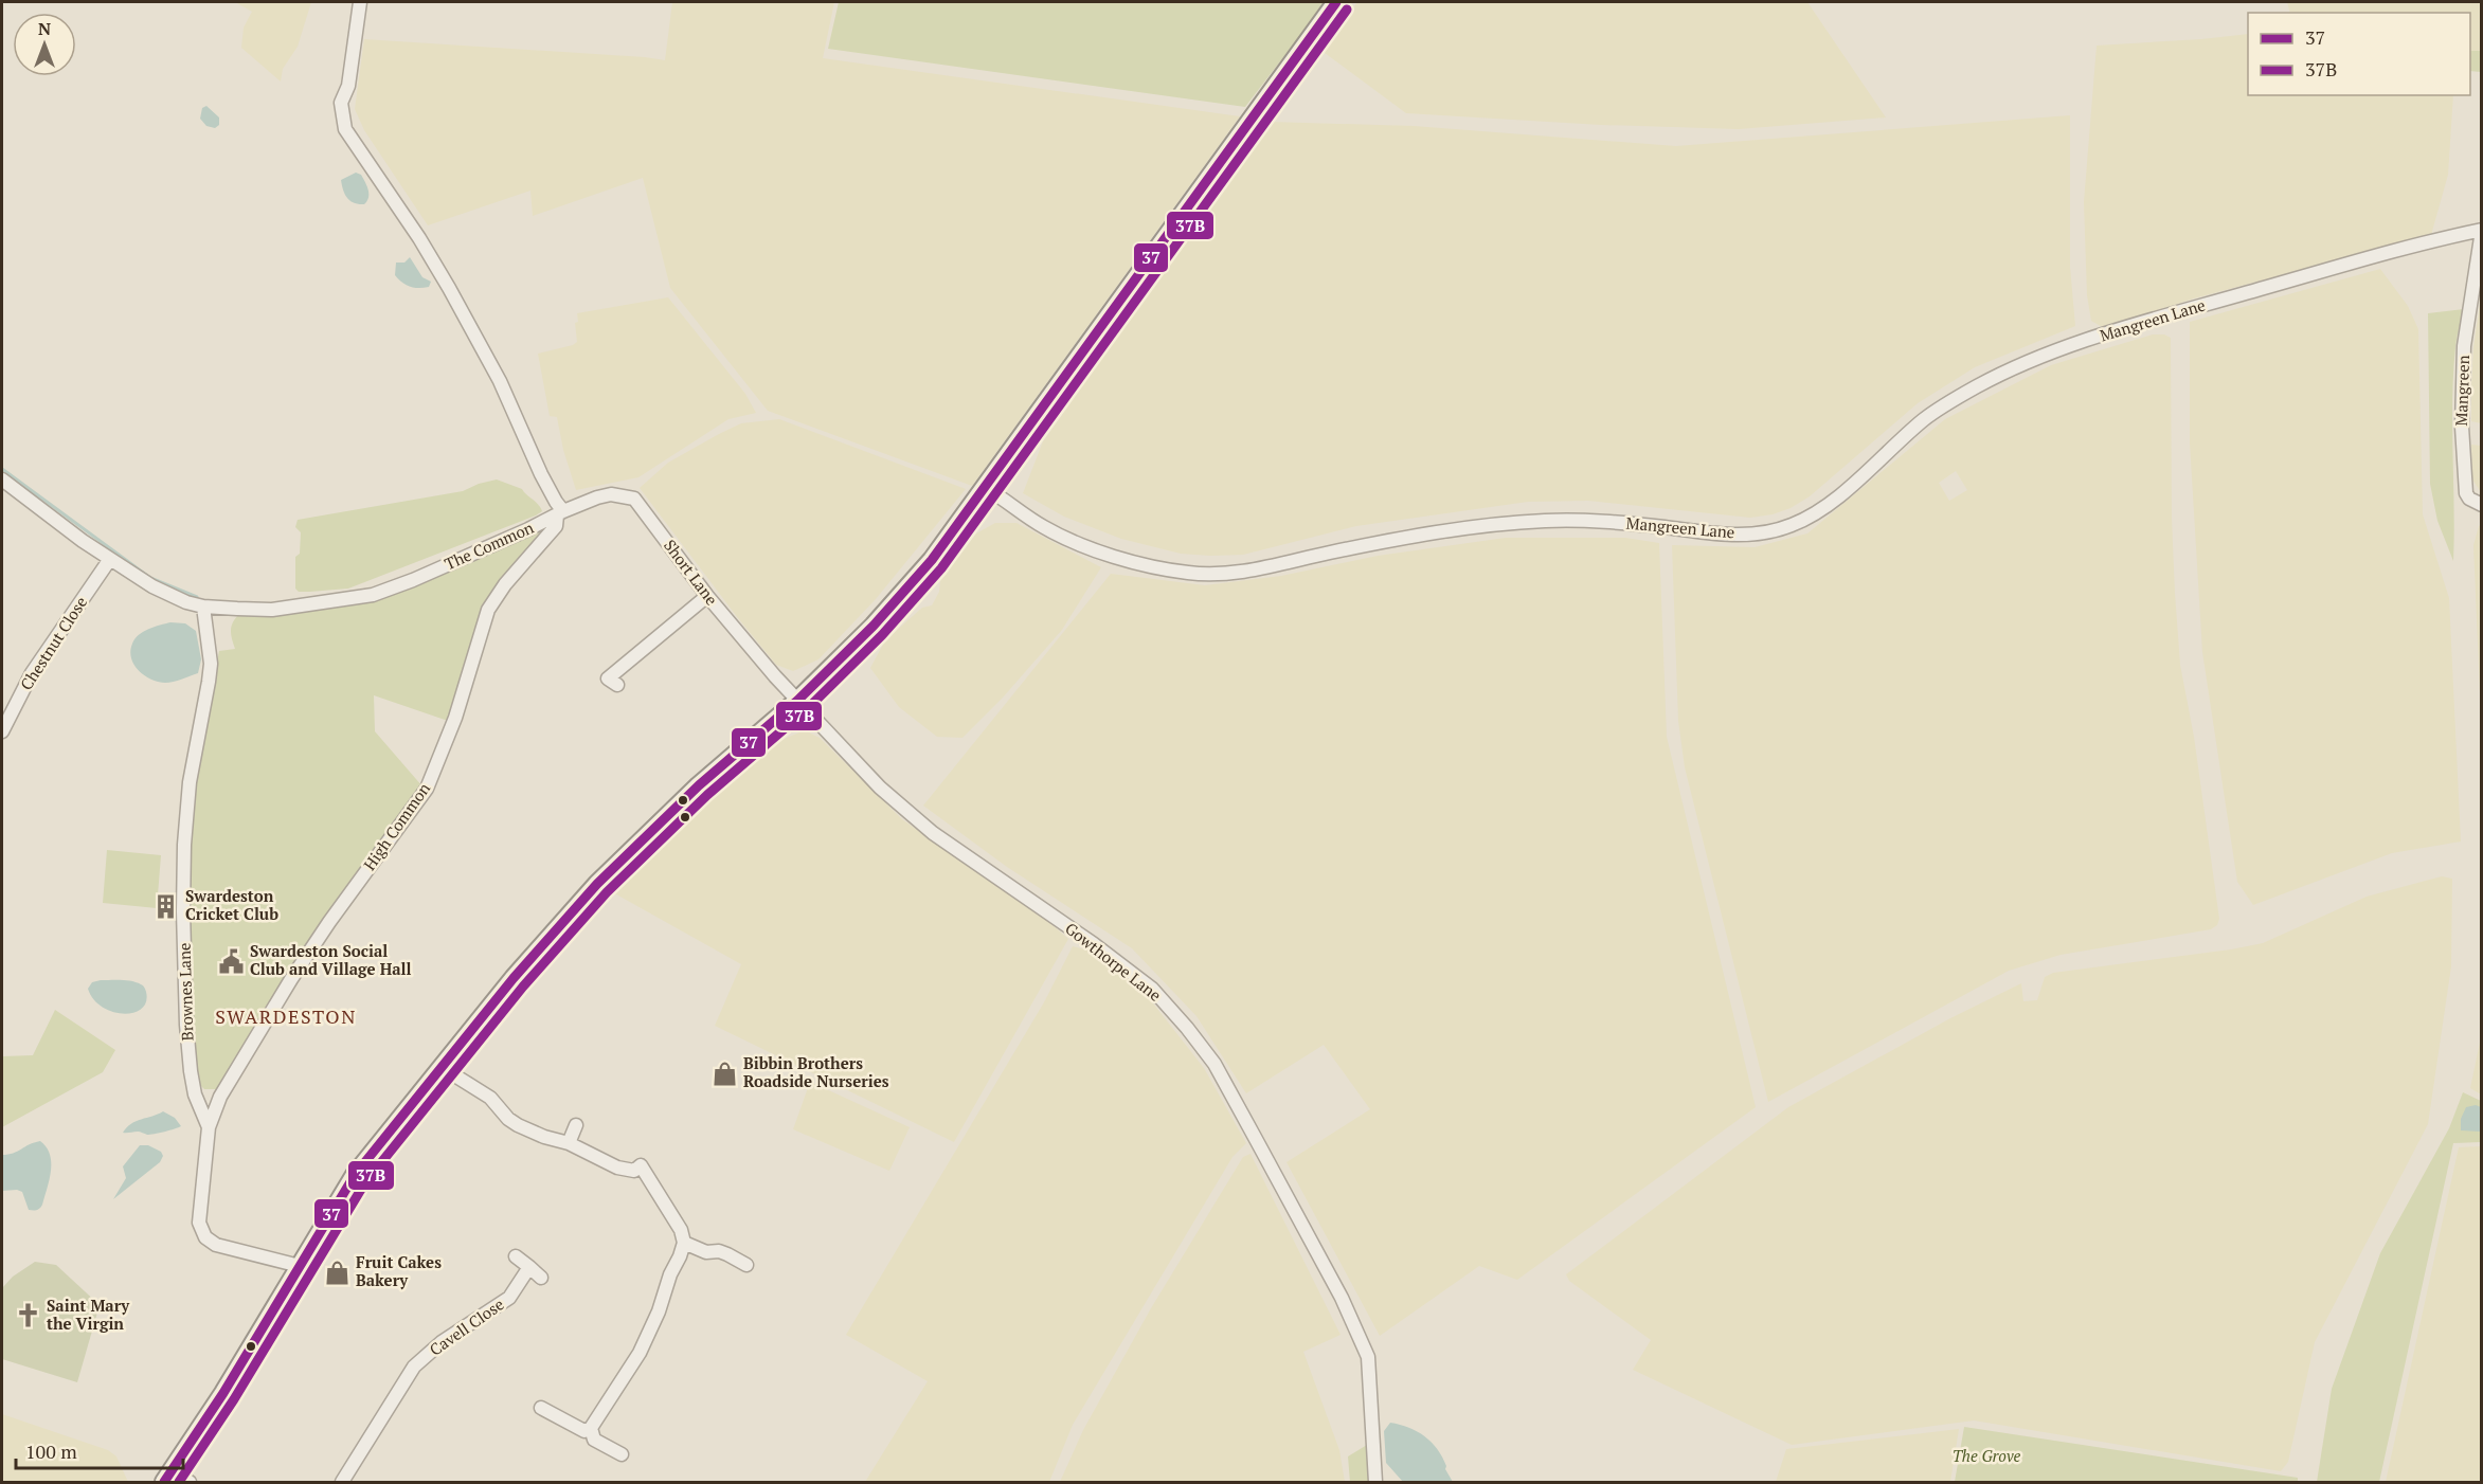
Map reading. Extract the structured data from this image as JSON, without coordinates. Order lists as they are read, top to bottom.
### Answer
{
  "streets": {
    "street": [
      "Mangreen Lane",
      "Mangreen",
      "The Common",
      "Short Lane",
      "Chestnut Close",
      "High Common",
      "Gowthorpe Lane",
      "Brownes Lane",
      "Cavell Close"
    ]
  },
  "crossings": [
    ["Mangreen Lane", "Mangreen"],
    ["The Common", "Short Lane"],
    ["The Common", "Chestnut Close"],
    ["The Common", "High Common"],
    ["The Common", "Brownes Lane"],
    ["Short Lane", "High Common"],
    ["Short Lane", "Gowthorpe Lane"],
    ["High Common", "Brownes Lane"]
  ],
  "districts": ["SWARDESTON"],
  "parks": ["The Grove"],
  "places": {
    "building": ["Swardeston Cricket Club"],
    "public building": ["Swardeston Social Club and Village Hall"],
    "shop": ["Bibbin Brothers Roadside Nurseries", "Fruit Cakes Bakery"],
    "church": ["Saint Mary the Virgin"]
  },
  "lines": ["transit line 37", "transit line 37B"],
  "legend": ["37", "37B"],
  "scale_bar": "100 m",
  "north": "top"
}
